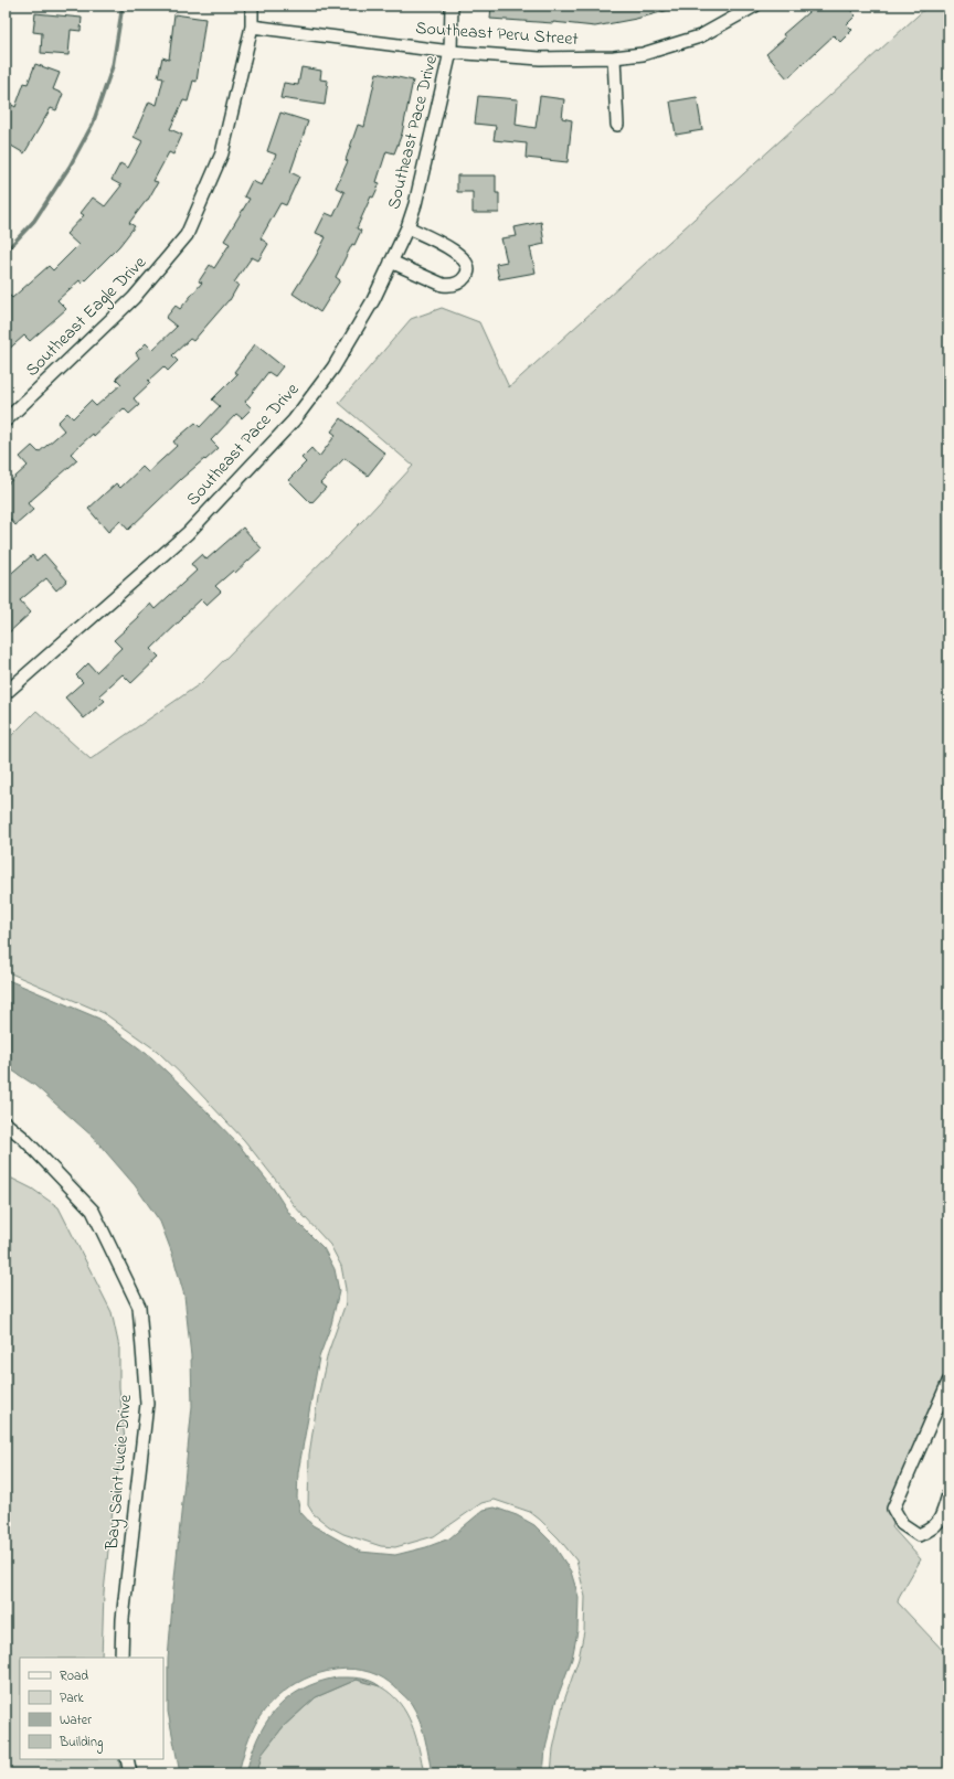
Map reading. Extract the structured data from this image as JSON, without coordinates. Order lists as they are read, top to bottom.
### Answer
{
  "streets": {
    "street": [
      "Southeast Peru Street",
      "Southeast Pace Drive",
      "Southeast Eagle Drive",
      "Bay Saint Lucie Drive"
    ]
  },
  "crossings": [
    ["Southeast Peru Street", "Southeast Pace Drive"],
    ["Southeast Peru Street", "Southeast Eagle Drive"]
  ],
  "legend": [
    "Road",
    "Park",
    "Water",
    "Building"
  ]
}
